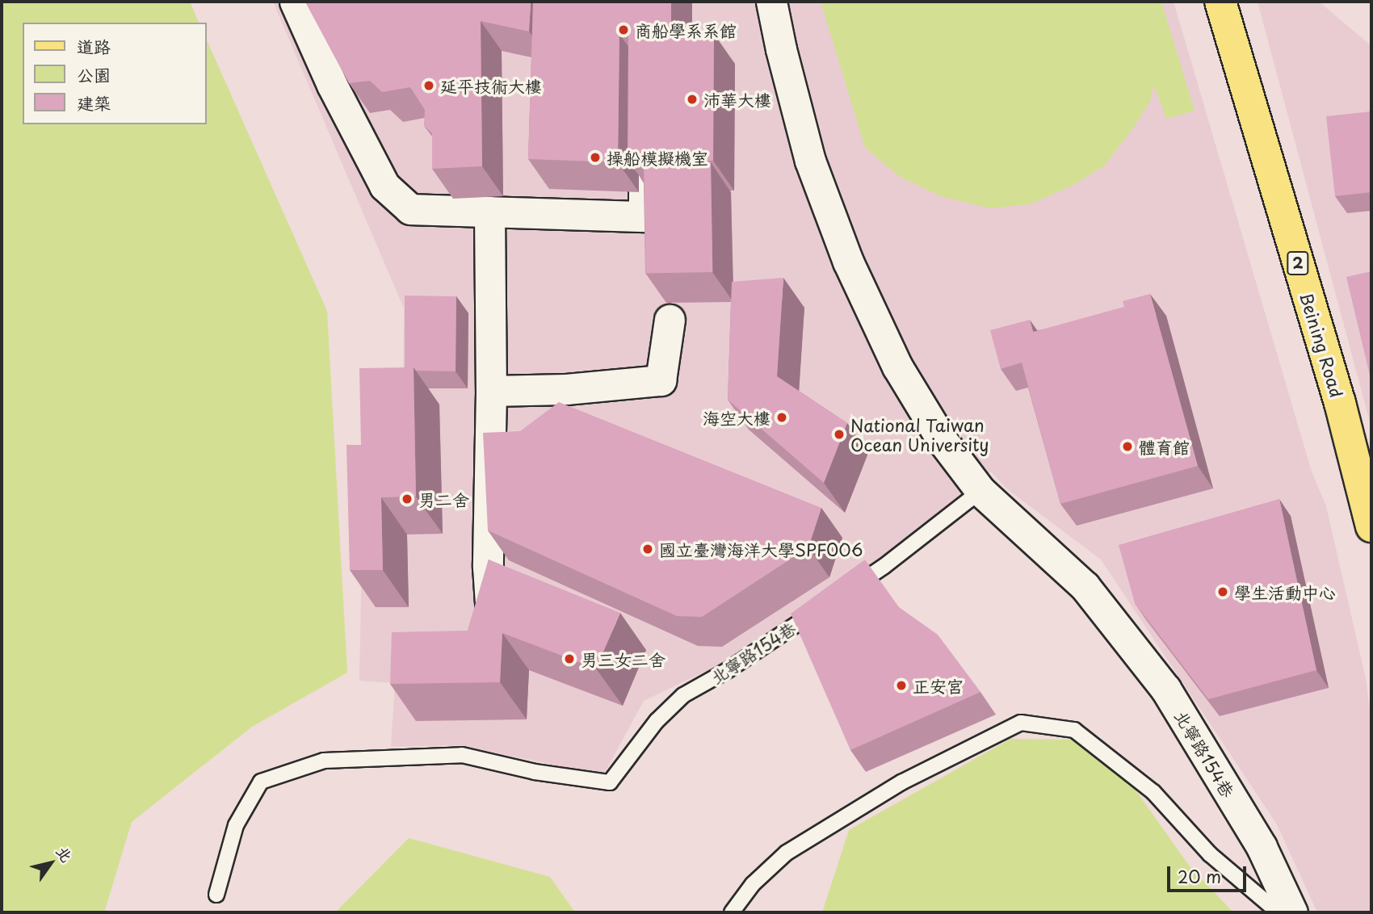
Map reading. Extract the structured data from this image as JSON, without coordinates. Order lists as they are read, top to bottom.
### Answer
{
  "streets": {
    "main road": ["2", "Beining Road"],
    "street": ["北寧路154巷"]
  },
  "places": [
    "商船學系系館",
    "延平技術大樓",
    "沛華大樓",
    "操船模擬機室",
    "海空大樓",
    "National Taiwan Ocean University",
    "體育館",
    "男二舍",
    "國立臺灣海洋大學SPF006",
    "學生活動中心",
    "男三女二舍",
    "正安宮"
  ],
  "legend": ["道路", "公園", "建築"],
  "scale_bar": "20 m",
  "north": "top right"
}
